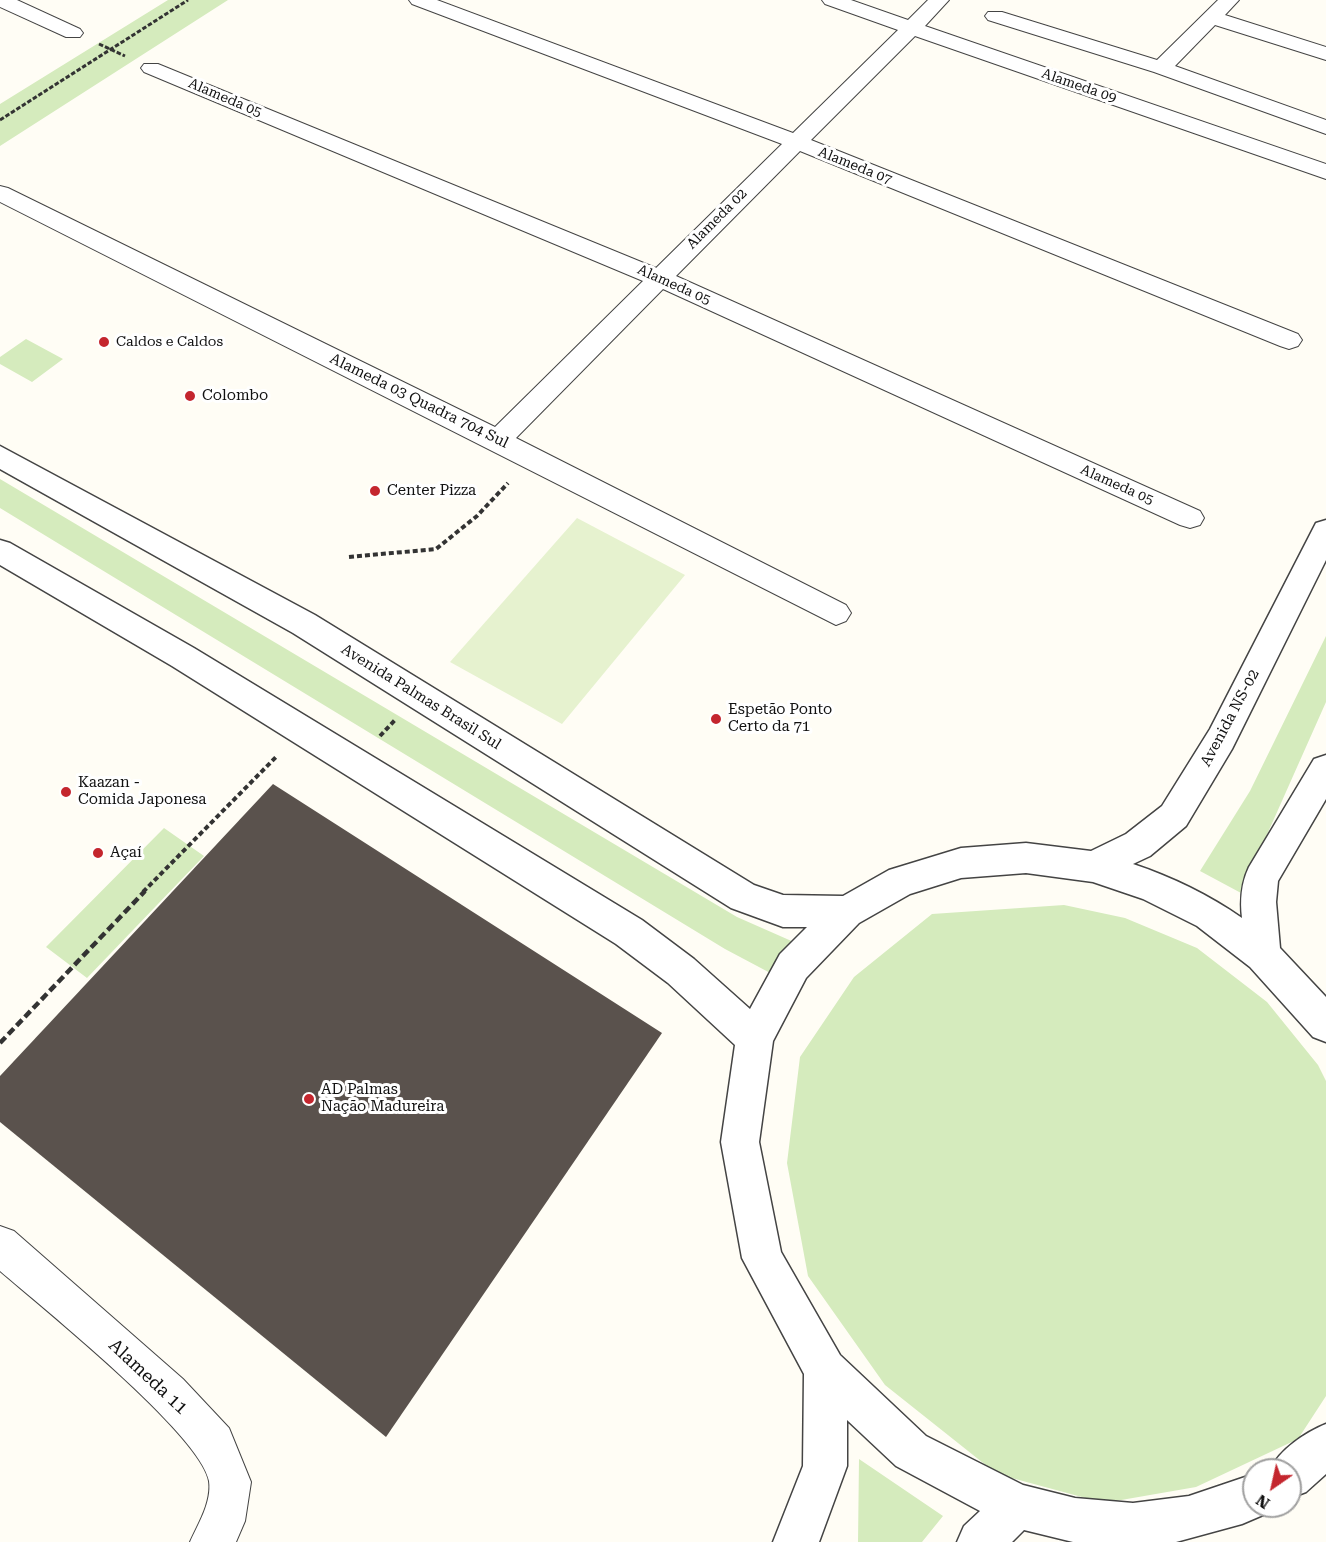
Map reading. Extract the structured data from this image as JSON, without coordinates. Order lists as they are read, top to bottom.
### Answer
{
  "streets": {
    "street": [
      "Alameda 09",
      "Alameda 05",
      "Alameda 07",
      "Alameda 02",
      "Alameda 03 Quadra 704 Sul",
      "Avenida Palmas Brasil Sul",
      "Avenida NS-02",
      "Alameda 11"
    ]
  },
  "crossings": [
    ["Alameda 09", "Alameda 02"],
    ["Alameda 05", "Alameda 02"],
    ["Alameda 07", "Alameda 02"],
    ["Alameda 02", "Alameda 03 Quadra 704 Sul"]
  ],
  "places": [
    "Caldos e Caldos",
    "Colombo",
    "Center Pizza",
    "Espetão Ponto Certo da 71",
    "Kaazan - Comida Japonesa",
    "Açaí",
    "AD Palmas Nação Madureira"
  ],
  "north": "bottom left"
}
